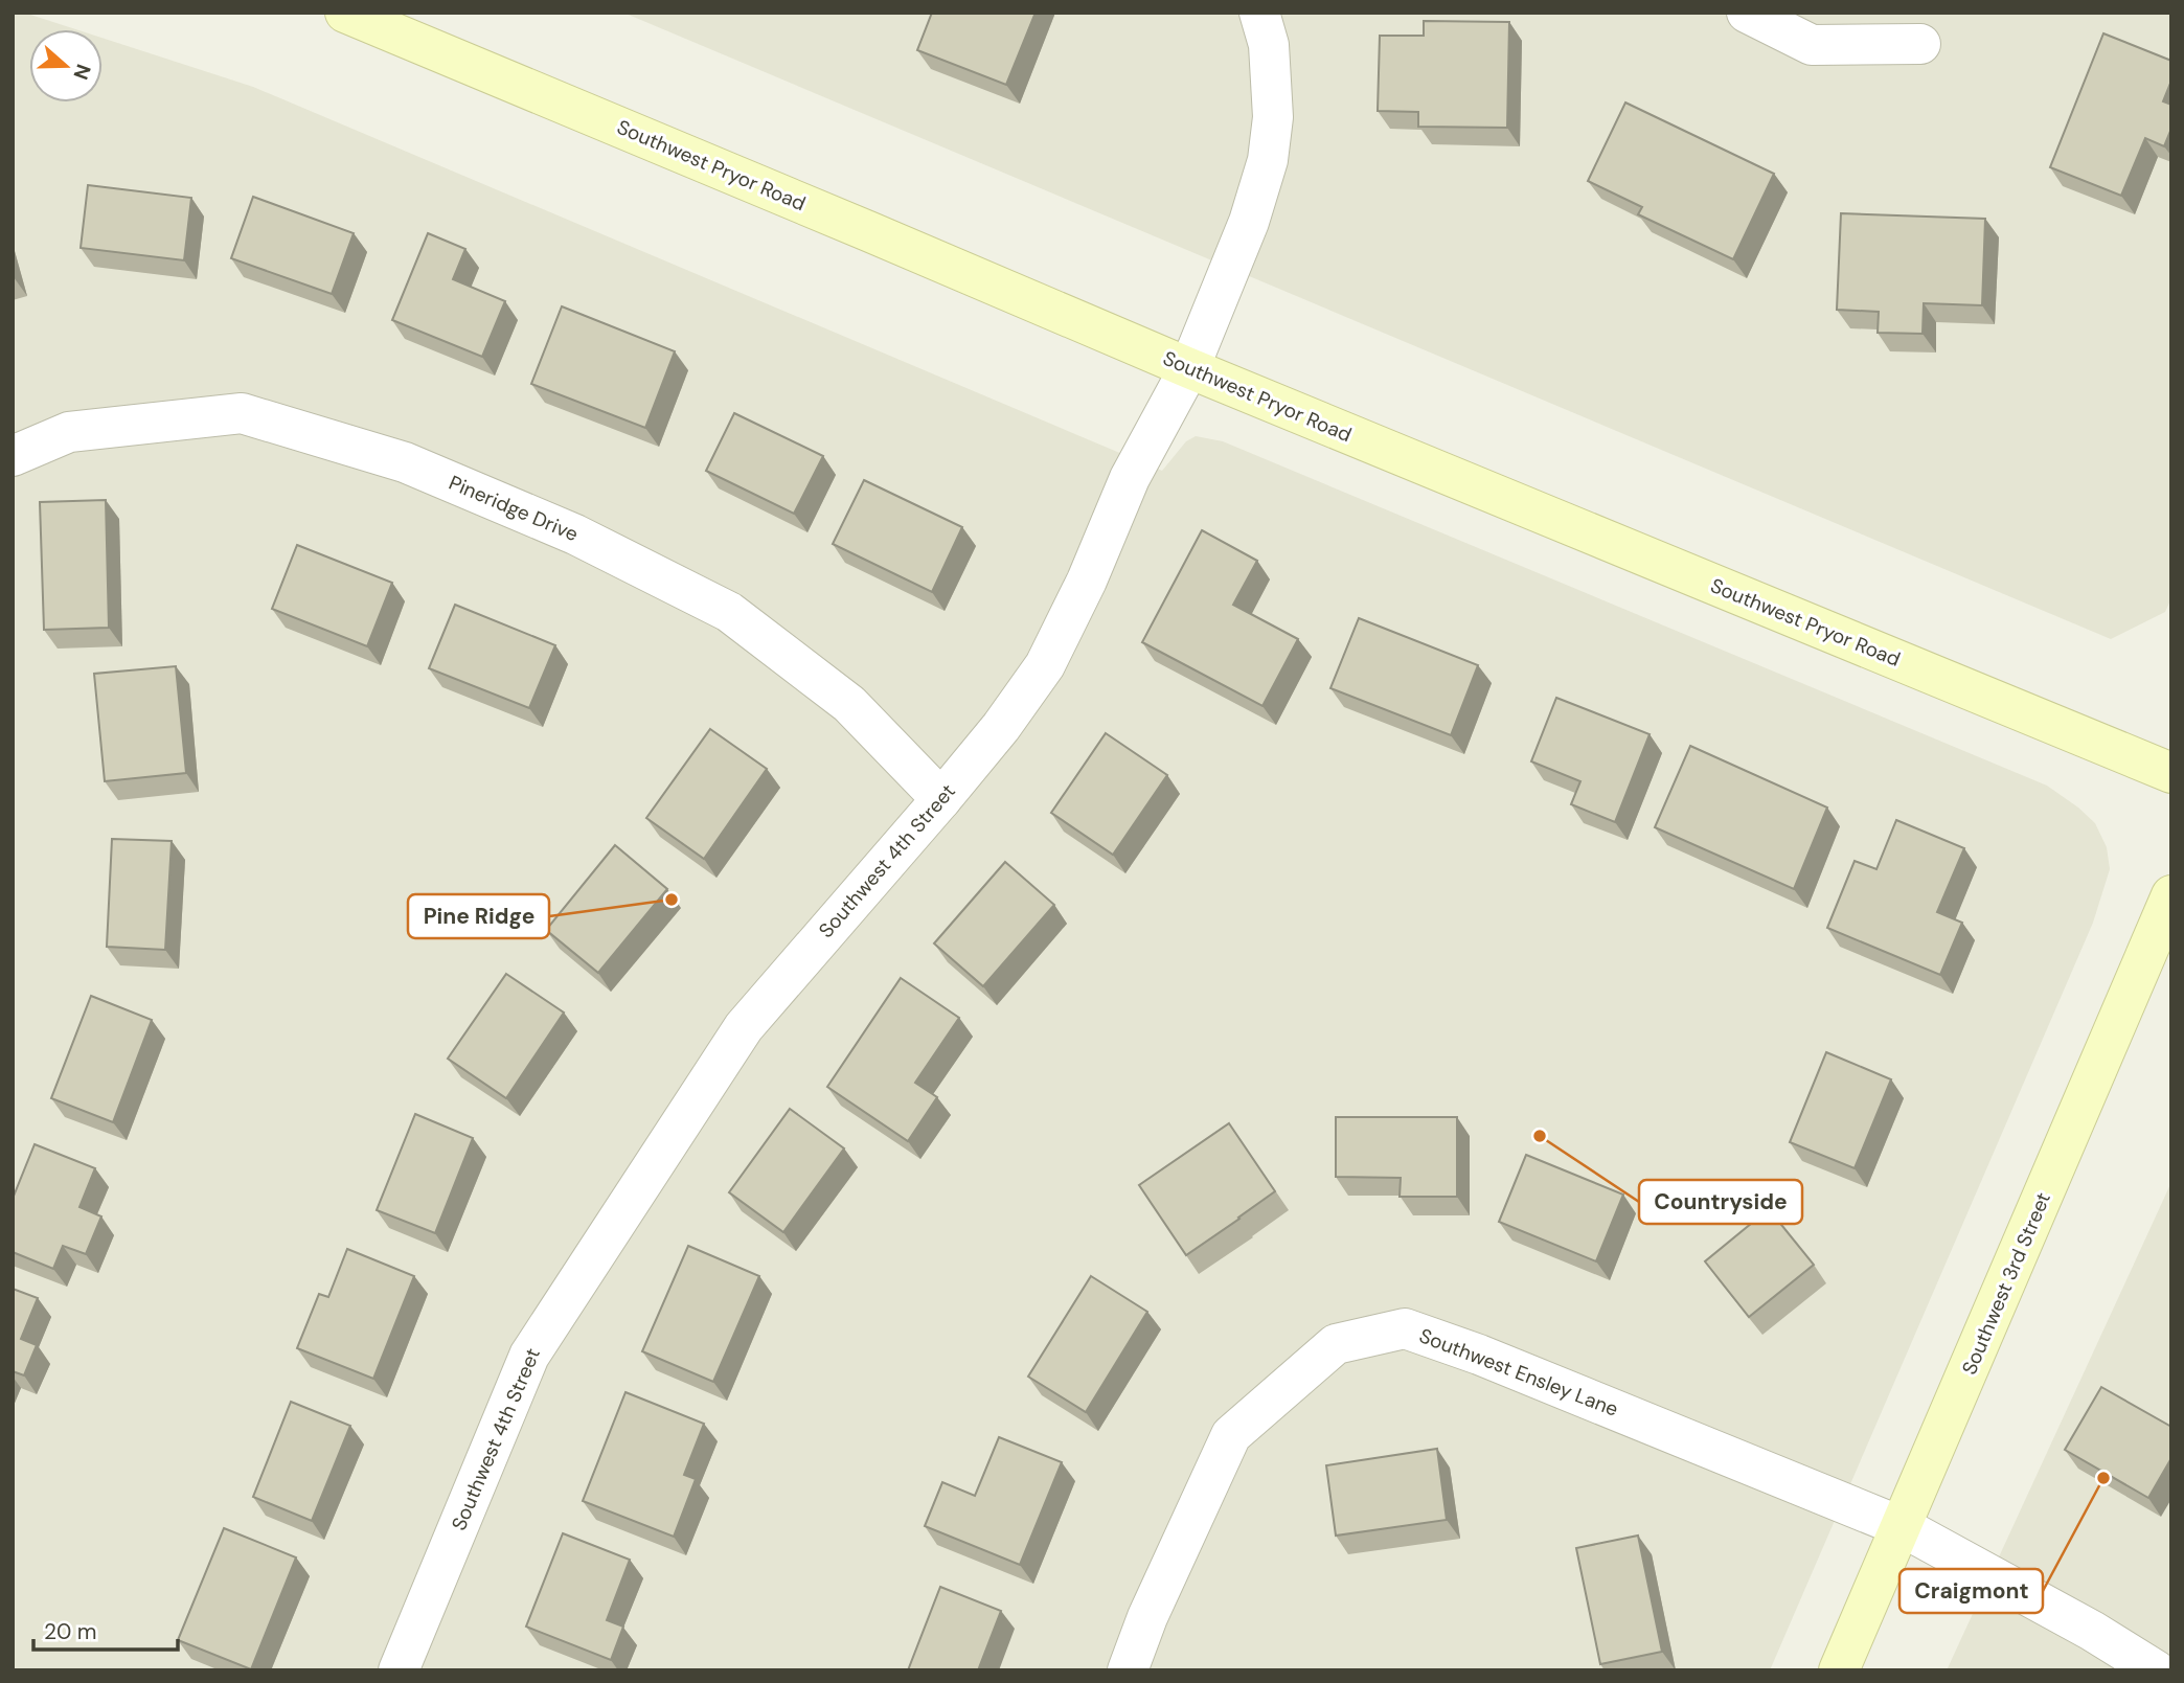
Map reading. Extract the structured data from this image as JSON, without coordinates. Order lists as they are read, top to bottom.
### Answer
{
  "streets": {
    "main road": ["Southwest Pryor Road", "Southwest 3rd Street"],
    "street": ["Pineridge Drive", "Southwest 4th Street", "Southwest Ensley Lane"]
  },
  "crossings": [
    ["Southwest Pryor Road", "Southwest 4th Street"],
    ["Pineridge Drive", "Southwest 4th Street"],
    ["Southwest 3rd Street", "Southwest Ensley Lane"]
  ],
  "places": ["Pine Ridge", "Countryside", "Craigmont"],
  "scale_bar": "20 m",
  "north": "right"
}
